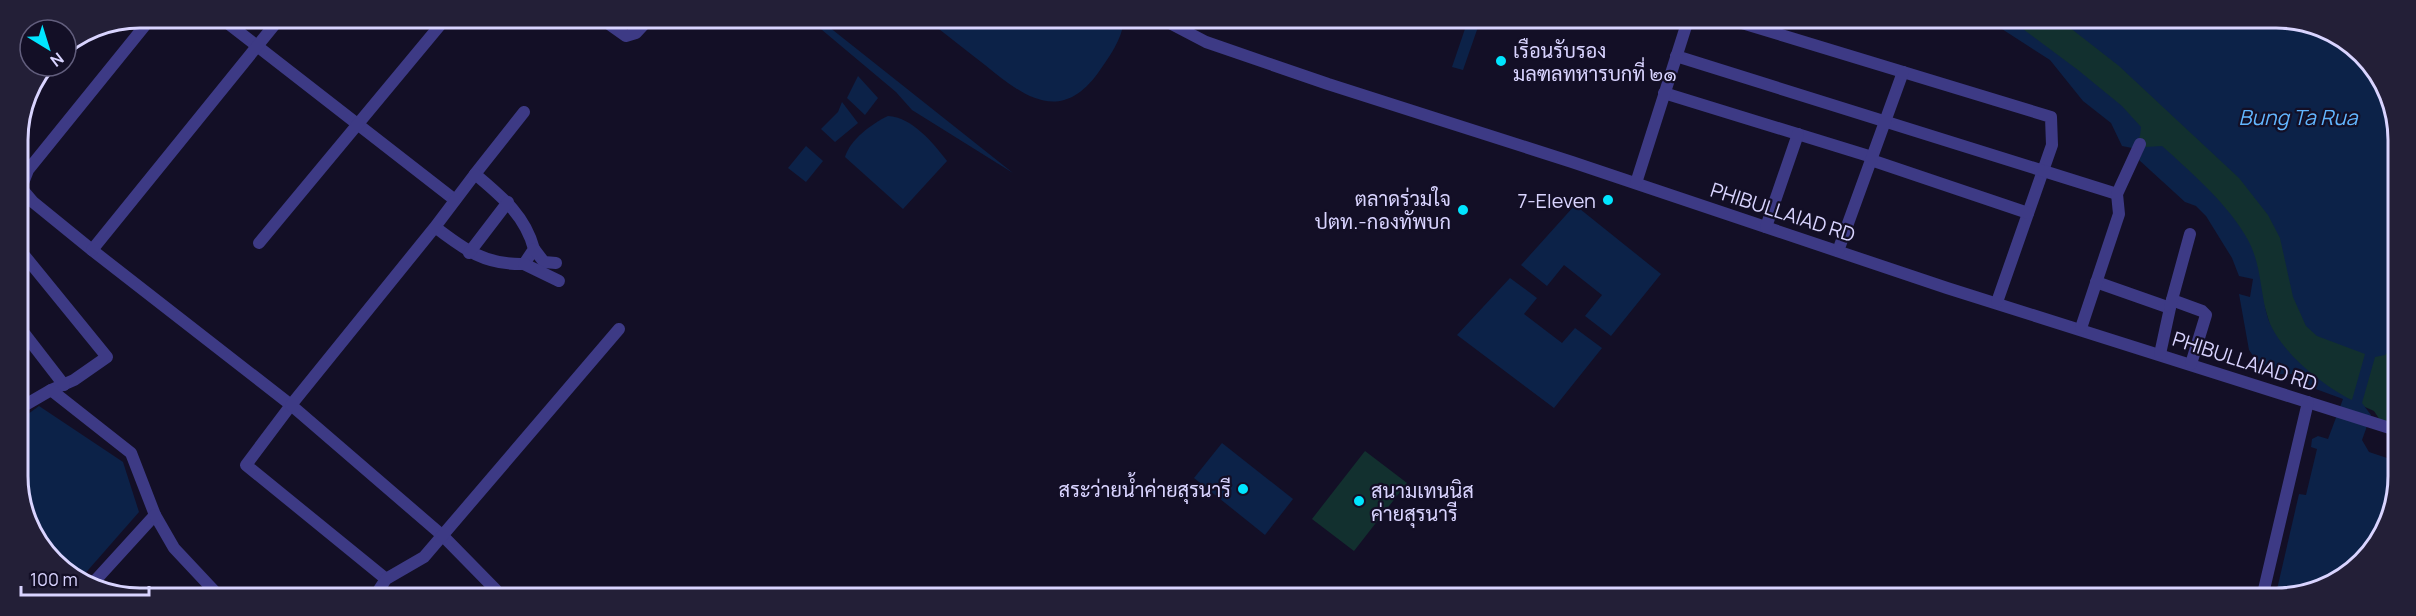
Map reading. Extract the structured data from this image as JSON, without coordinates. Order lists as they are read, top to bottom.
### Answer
{
  "streets": {
    "street": ["PHIBULLAIAD RD"]
  },
  "water": ["Bung Ta Rua"],
  "places": [
    "เรือนรับรอง มลฑลทหารบกที่ ๒๑",
    "7-Eleven",
    "ตลาดร่วมใจ ปตท.-กองทัพบก",
    "สระว่ายนํ้าค่ายสุรนารี",
    "สนามเทนนิส ค่ายสุรนารี"
  ],
  "scale_bar": "100 m",
  "north": "bottom right"
}
